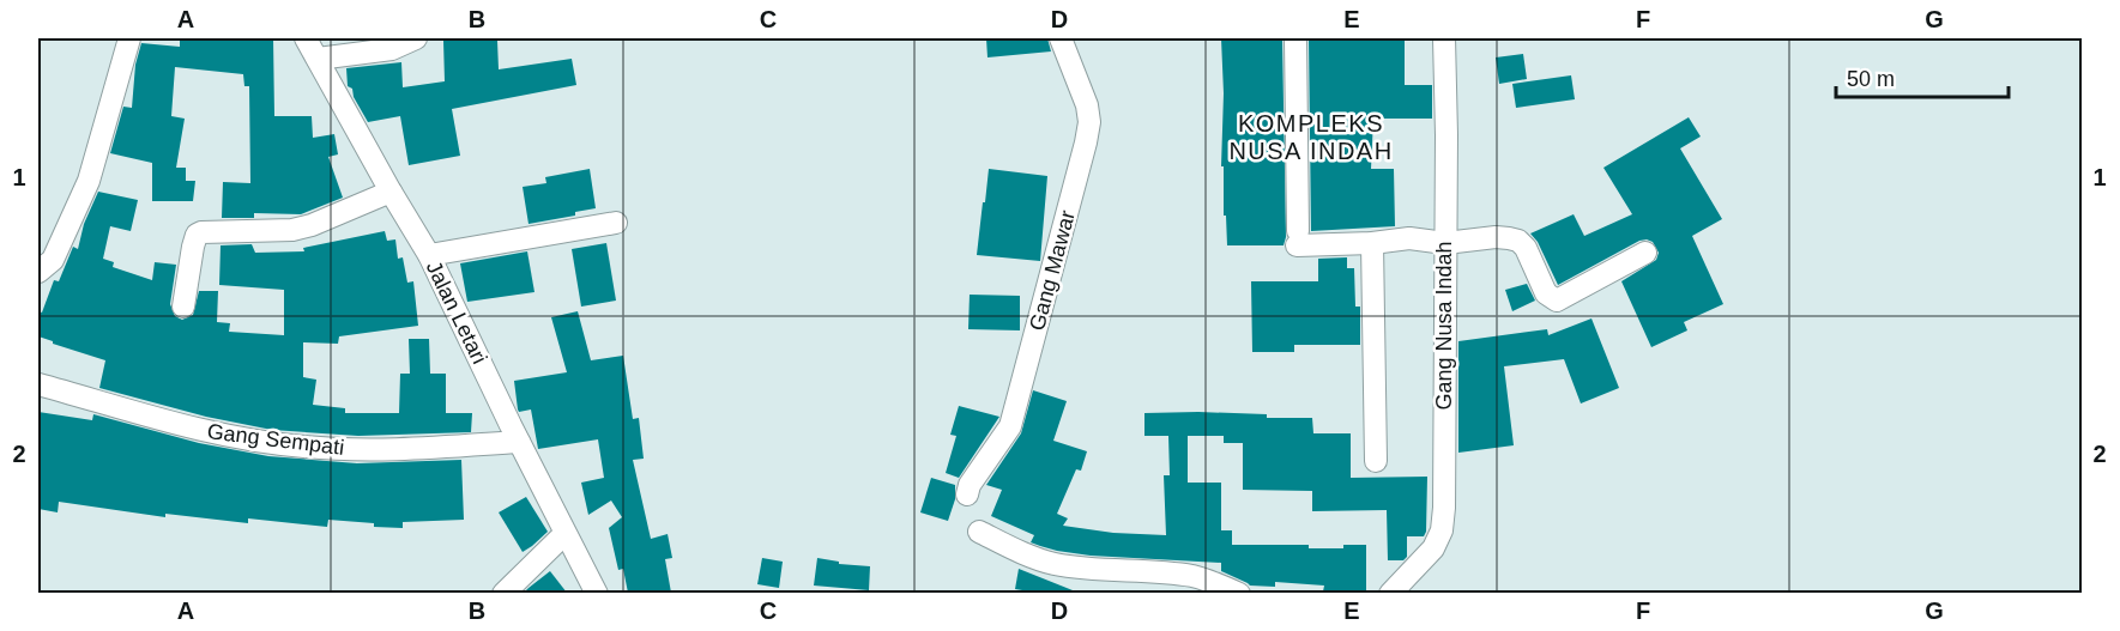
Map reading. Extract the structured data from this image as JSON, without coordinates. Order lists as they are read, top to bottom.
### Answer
{
  "streets": {
    "street": [
      "Gang Mawar",
      "Jalan Letari",
      "Gang Nusa Indah",
      "Gang Sempati"
    ]
  },
  "crossings": [
    ["Jalan Letari", "Gang Sempati"]
  ],
  "districts": ["KOMPLEKS NUSA INDAH"],
  "scale_bar": "50 m",
  "grid": {
    "columns": [
      "A",
      "B",
      "C",
      "D",
      "E",
      "F",
      "G"
    ],
    "rows": ["1", "2"]
  }
}
